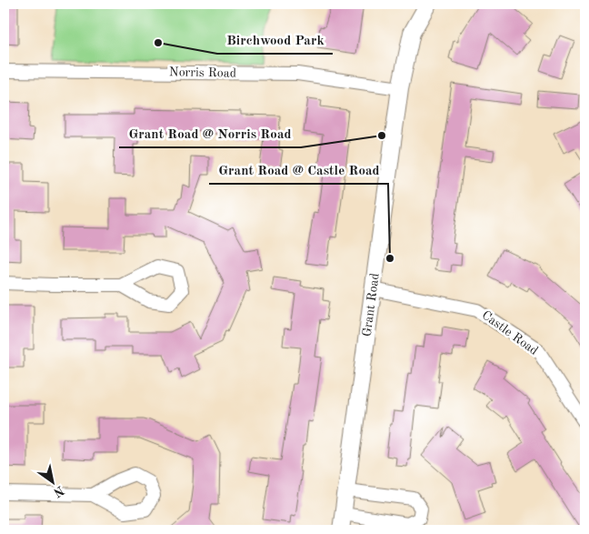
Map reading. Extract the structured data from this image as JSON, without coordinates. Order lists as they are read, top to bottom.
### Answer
{
  "streets": {
    "street": ["Norris Road", "Grant Road", "Castle Road"]
  },
  "crossings": [
    ["Norris Road", "Grant Road"],
    ["Grant Road", "Castle Road"]
  ],
  "places": ["Birchwood Park", "Grant Road @ Norris Road", "Grant Road @ Castle Road"],
  "north": "bottom right"
}
